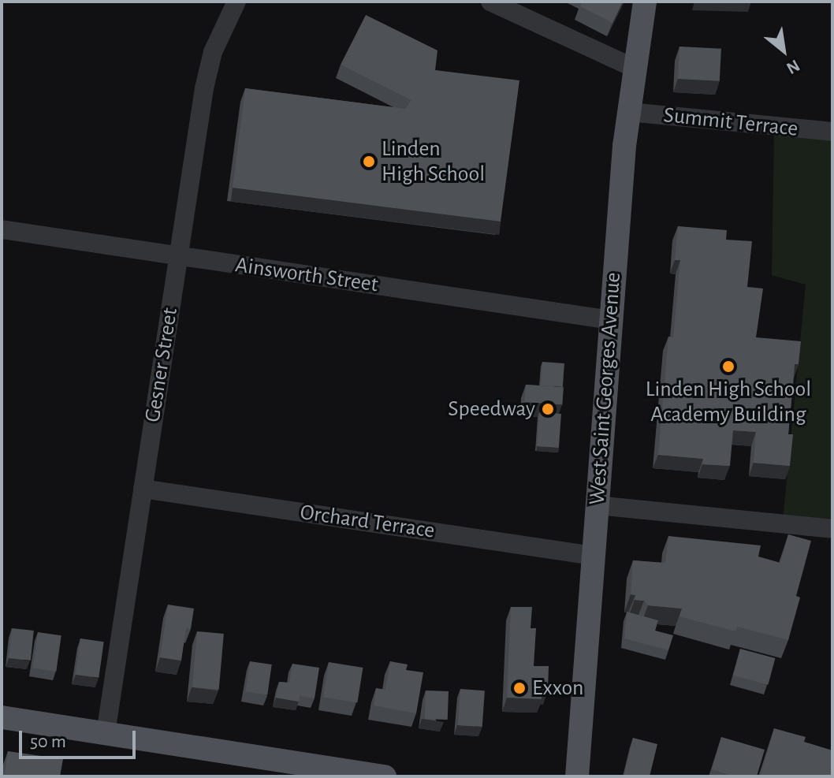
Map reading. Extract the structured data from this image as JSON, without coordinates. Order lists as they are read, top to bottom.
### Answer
{
  "streets": {
    "main road": ["West Saint Georges Avenue"],
    "street": [
      "Summit Terrace",
      "Ainsworth Street",
      "Gesner Street",
      "Orchard Terrace"
    ]
  },
  "crossings": [
    ["Summit Terrace", "West Saint Georges Avenue"],
    ["Ainsworth Street", "Gesner Street"],
    ["Ainsworth Street", "West Saint Georges Avenue"],
    ["Gesner Street", "Orchard Terrace"],
    ["West Saint Georges Avenue", "Orchard Terrace"]
  ],
  "places": [
    "Linden High School",
    "Linden High School Academy Building",
    "Speedway",
    "Exxon"
  ],
  "scale_bar": "50 m",
  "north": "bottom right"
}
